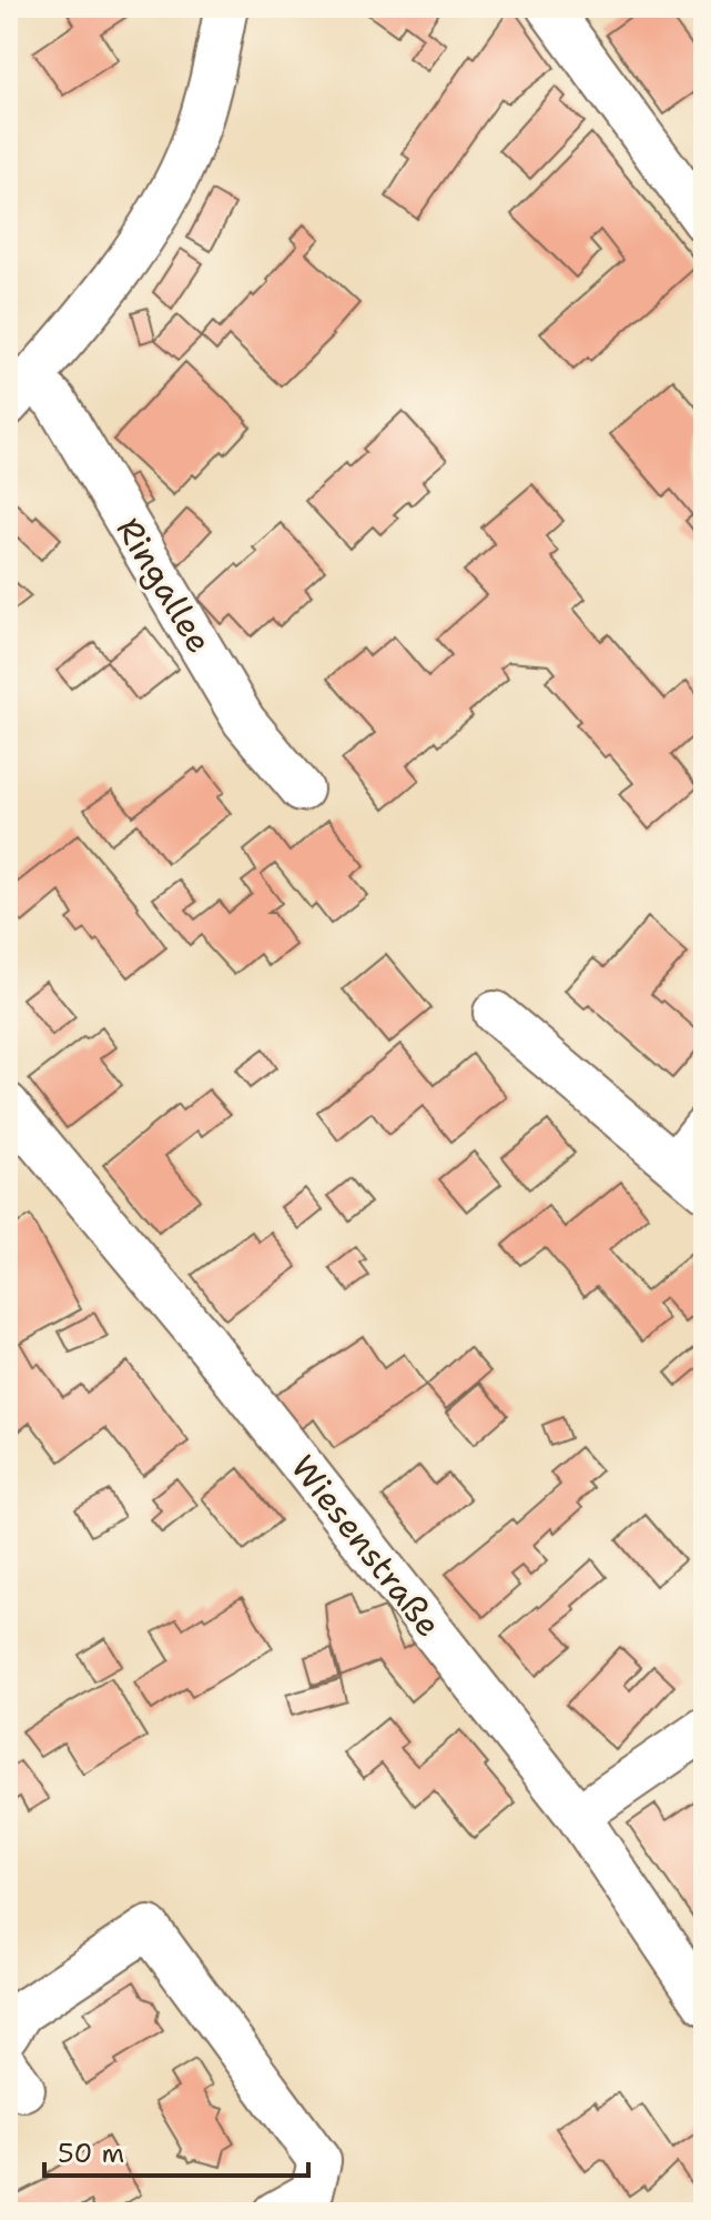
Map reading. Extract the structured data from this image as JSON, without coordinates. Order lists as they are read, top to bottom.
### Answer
{
  "streets": {
    "street": ["Ringallee", "Wiesenstraße"]
  },
  "scale_bar": "50 m"
}
